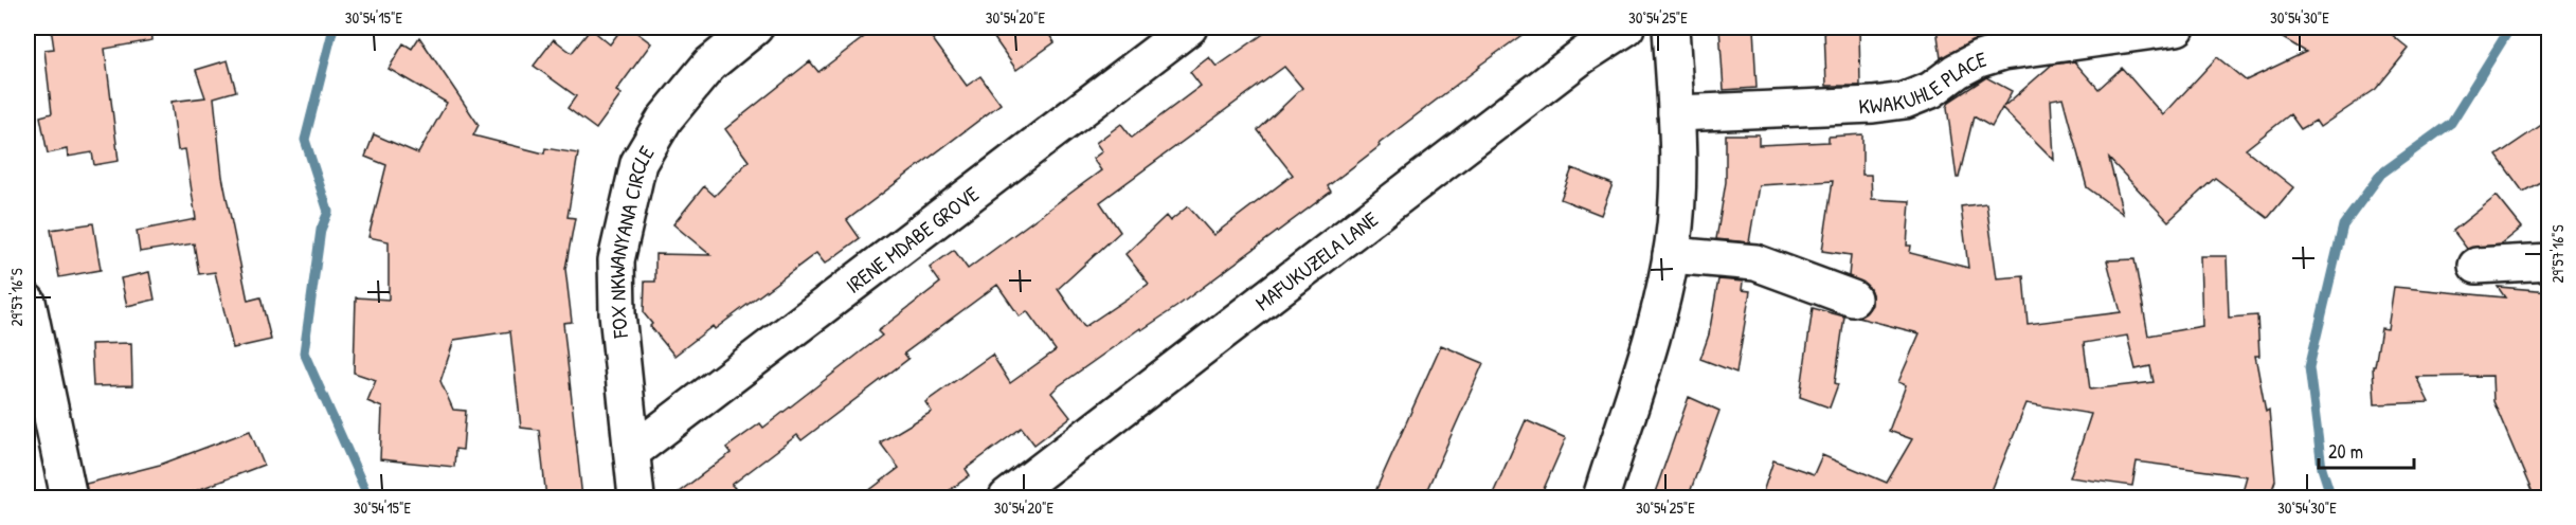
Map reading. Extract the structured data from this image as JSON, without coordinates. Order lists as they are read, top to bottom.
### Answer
{
  "streets": {
    "street": [
      "KWAKUHLE PLACE",
      "IRENE MDABE GROVE",
      "FOX NKWANYANA CIRCLE",
      "MAFUKUZELA LANE"
    ]
  },
  "crossings": [
    ["IRENE MDABE GROVE", "FOX NKWANYANA CIRCLE"]
  ],
  "scale_bar": "20 m",
  "coordinates": [
    "30°54'15\"E",
    "30°54'20\"E",
    "30°54'25\"E",
    "30°54'30\"E",
    "29°57'16\"S"
  ]
}
